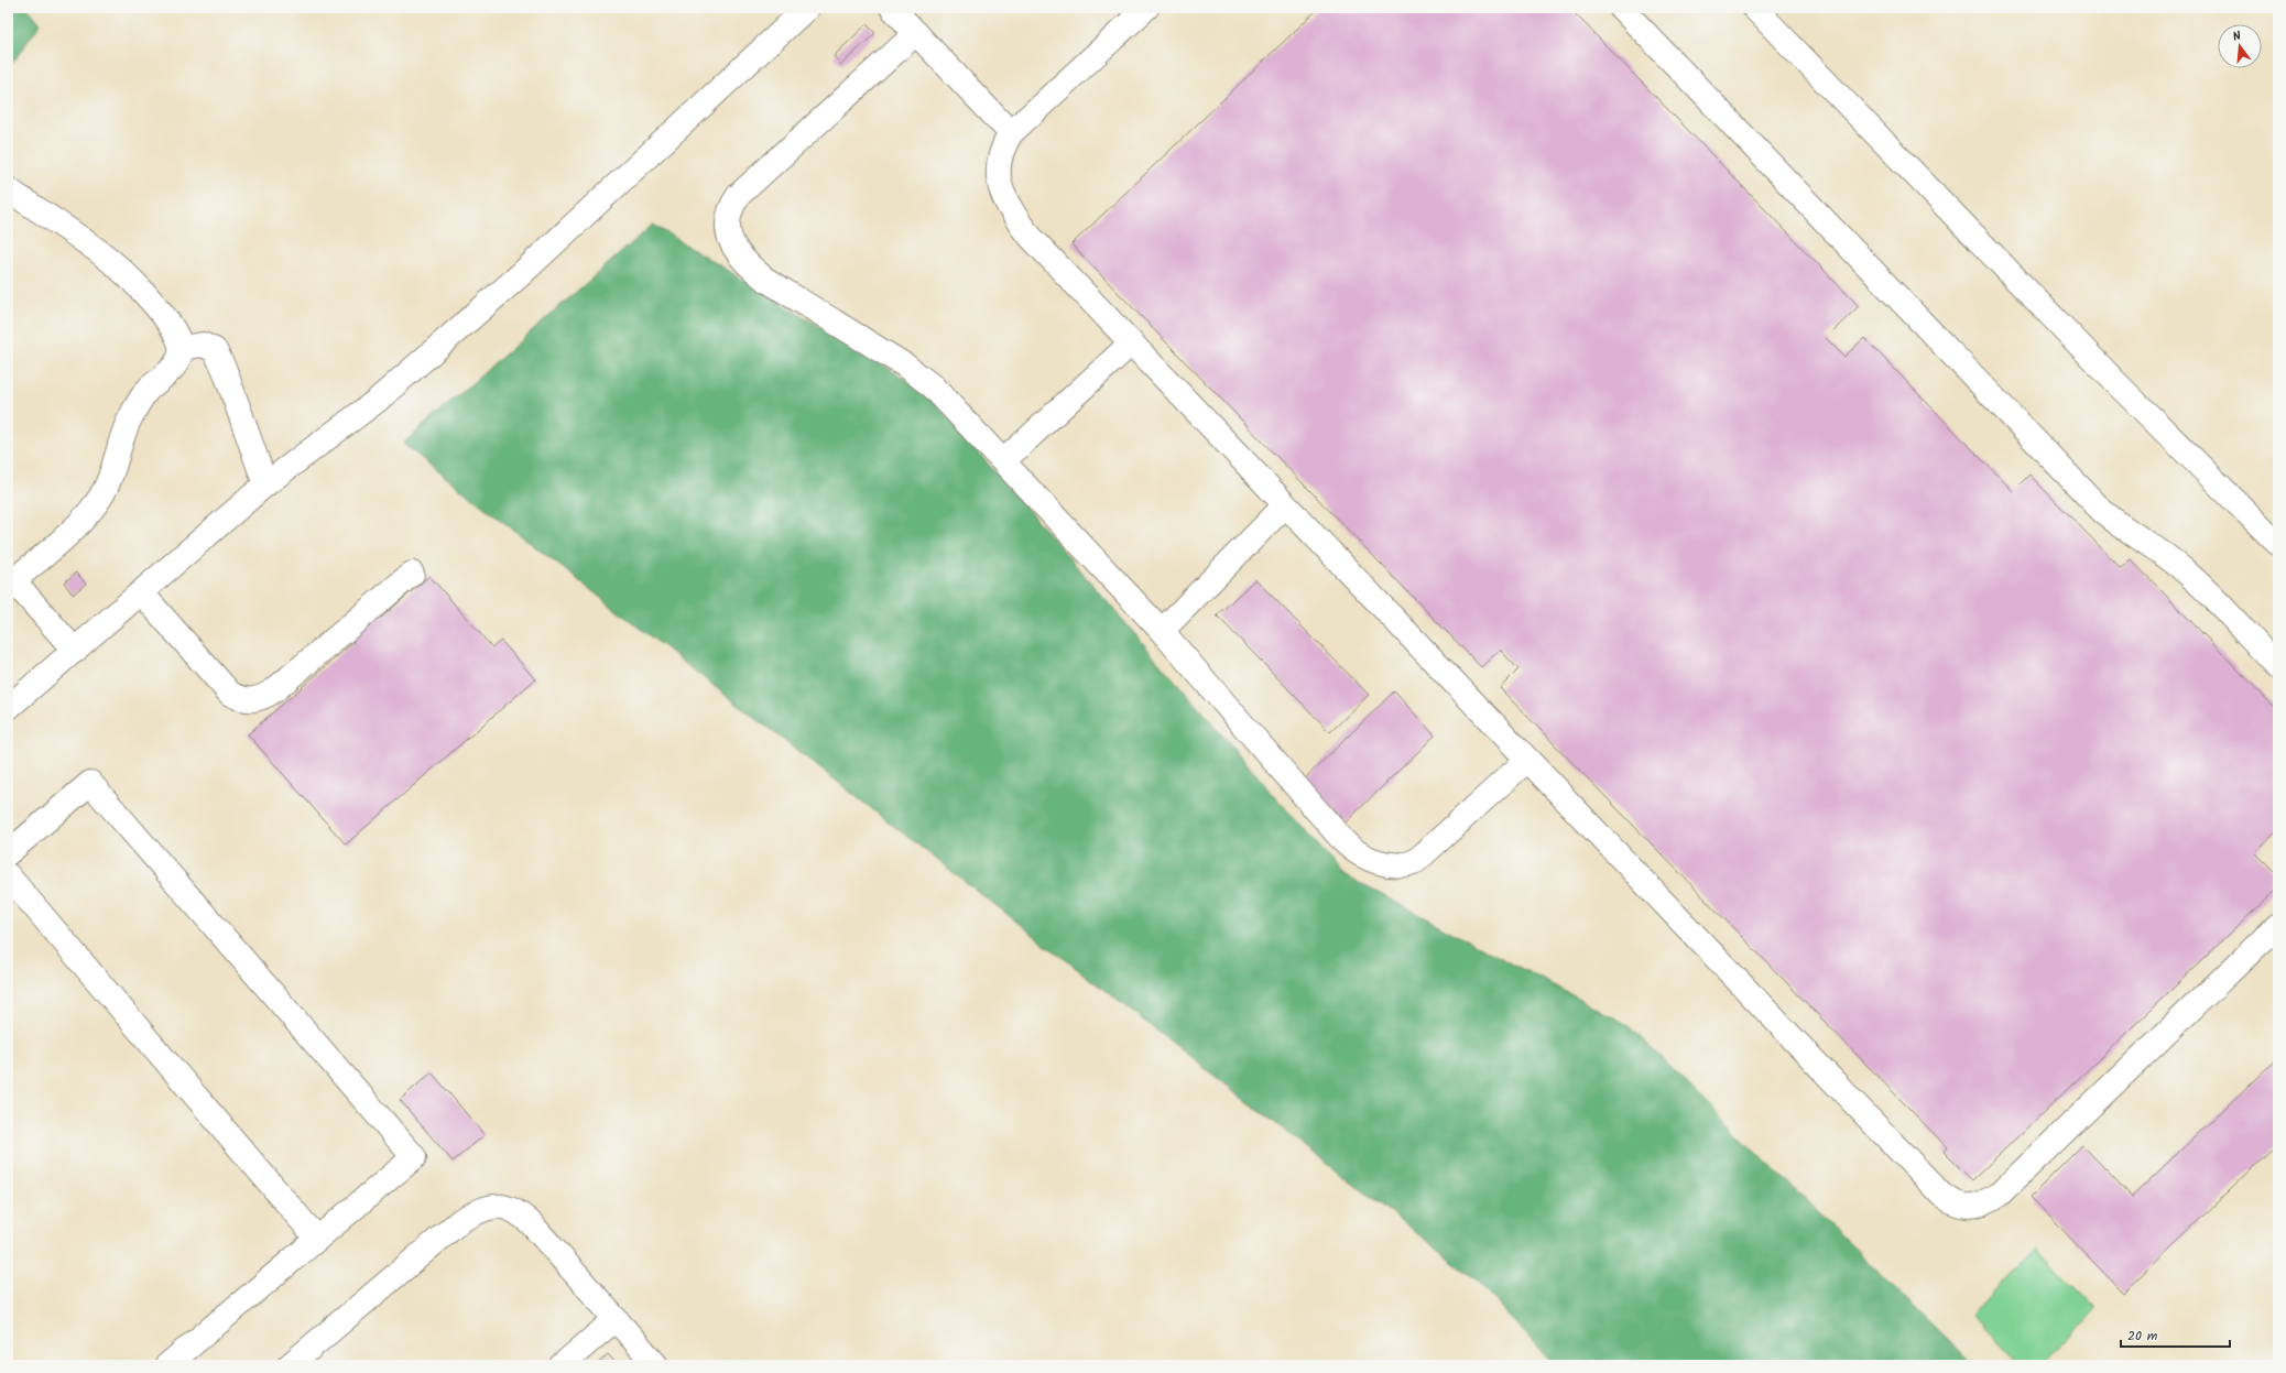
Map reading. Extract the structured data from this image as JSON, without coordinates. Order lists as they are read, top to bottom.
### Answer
{
  "scale_bar": "20 m",
  "north": "top"
}
